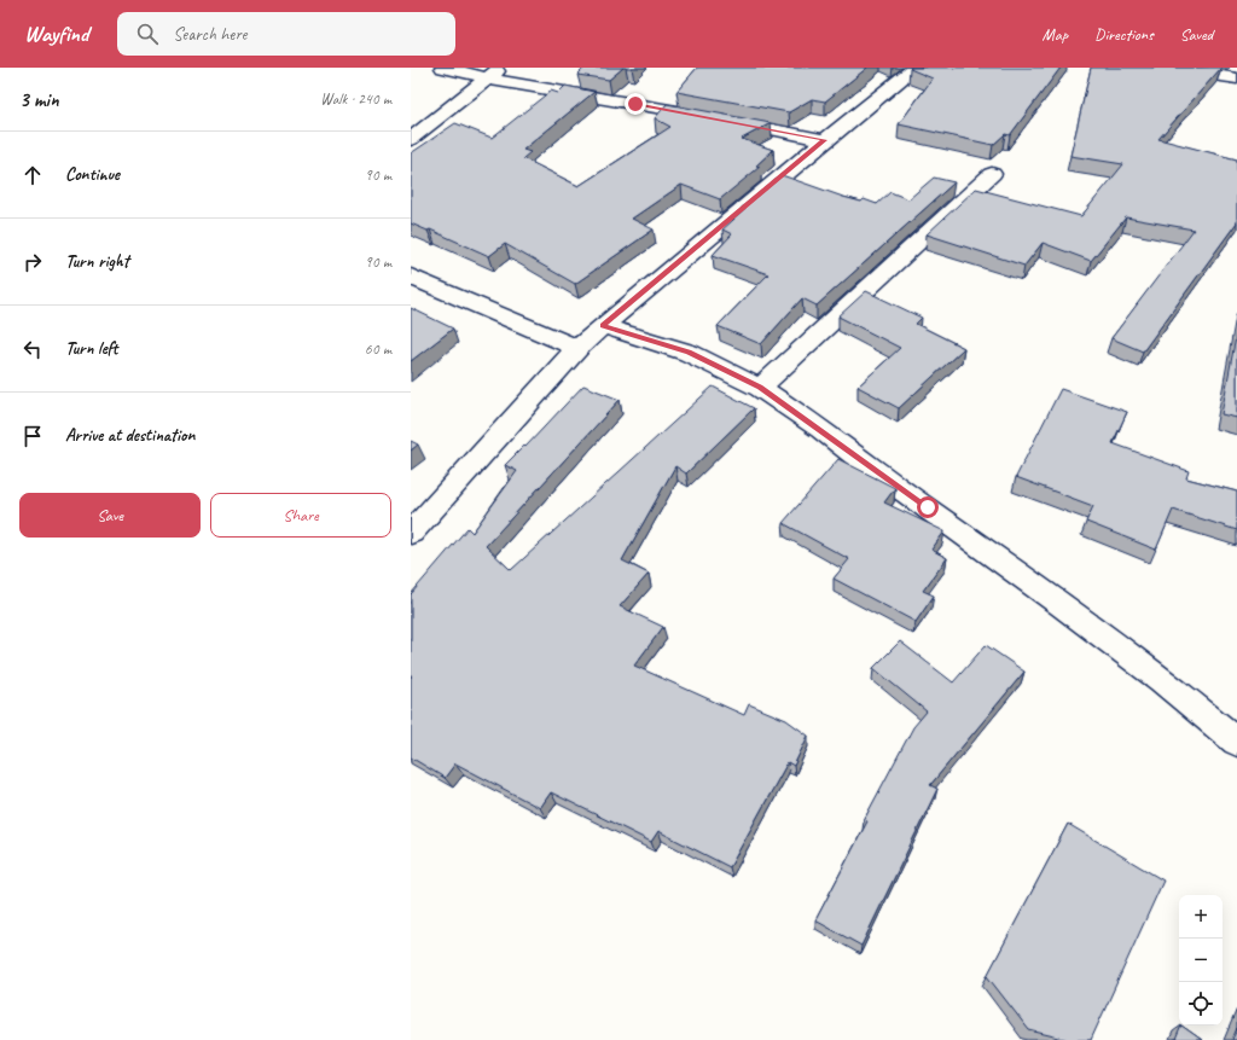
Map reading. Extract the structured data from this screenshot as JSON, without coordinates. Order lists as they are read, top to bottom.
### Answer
{
  "page": {
    "header": "Wayfind",
    "search": "Search here",
    "nav": ["Map", "Directions", "Saved"],
    "heading": ["3 min", "Walk · 240 m"],
    "list": [
      ["Continue", "90 m"],
      ["Turn right", "90 m"],
      ["Turn left", "60 m"],
      "Arrive at destination"
    ],
    "buttons": ["Save", "Share"],
    "map_buttons": ["+", "−"]
  }
}
